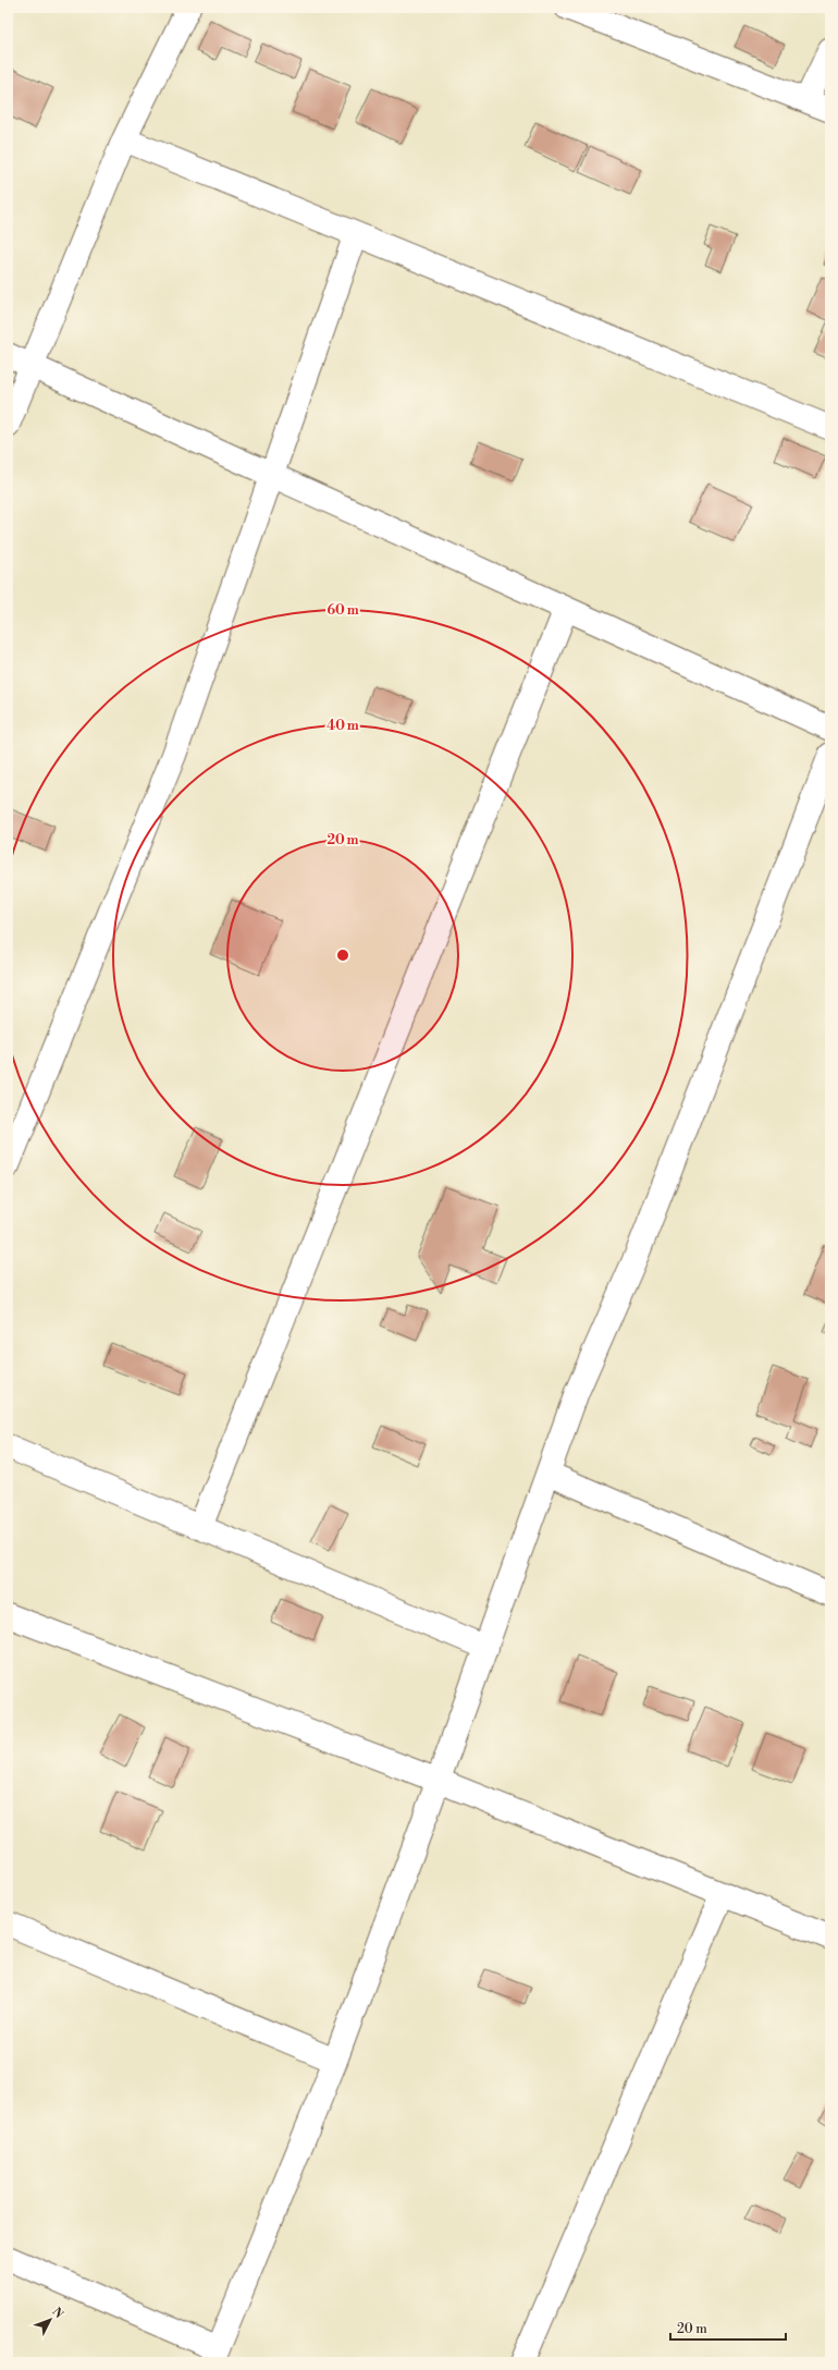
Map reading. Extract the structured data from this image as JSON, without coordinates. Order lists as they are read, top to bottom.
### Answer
{
  "scale_bar": "20 m",
  "north": "top right",
  "rings": ["60 m", "40 m", "20 m"]
}
